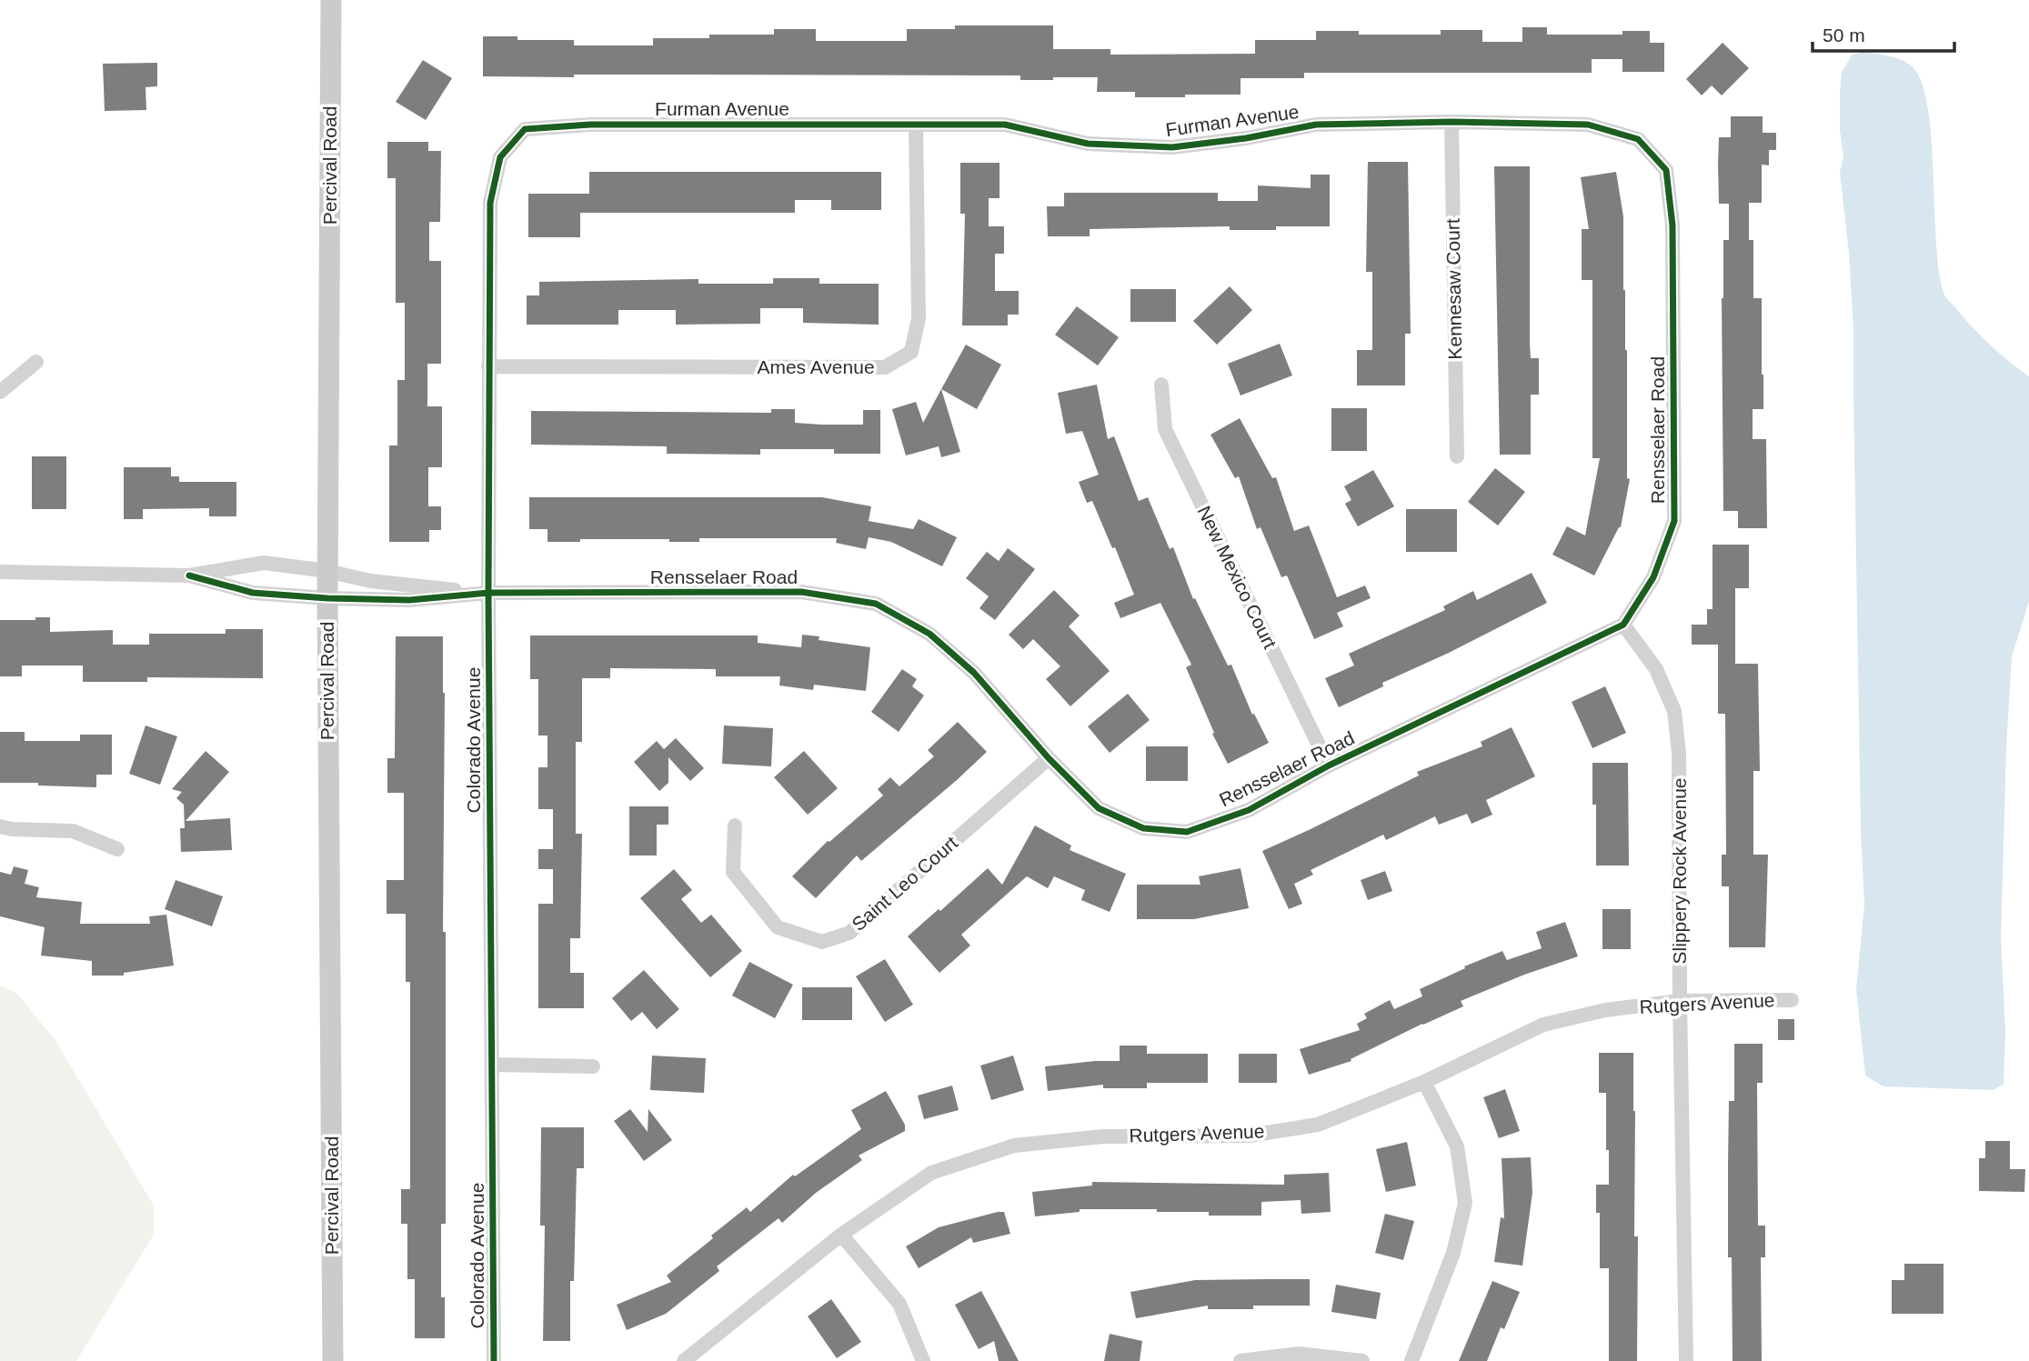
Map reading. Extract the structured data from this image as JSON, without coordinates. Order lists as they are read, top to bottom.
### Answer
{
  "streets": {
    "street": [
      "Furman Avenue",
      "Percival Road",
      "Kennesaw Court",
      "Ames Avenue",
      "Rensselaer Road",
      "New Mexico Court",
      "Colorado Avenue",
      "Slippery Rock Avenue",
      "Saint Leo Court",
      "Rutgers Avenue"
    ]
  },
  "crossings": [
    ["Furman Avenue", "Kennesaw Court"],
    ["Furman Avenue", "Ames Avenue"],
    ["Furman Avenue", "Rensselaer Road"],
    ["Furman Avenue", "Colorado Avenue"],
    ["Percival Road", "Rensselaer Road"],
    ["Ames Avenue", "Colorado Avenue"],
    ["Rensselaer Road", "New Mexico Court"],
    ["Rensselaer Road", "Colorado Avenue"],
    ["Rensselaer Road", "Slippery Rock Avenue"],
    ["Rensselaer Road", "Saint Leo Court"],
    ["Slippery Rock Avenue", "Rutgers Avenue"]
  ],
  "scale_bar": "50 m"
}
